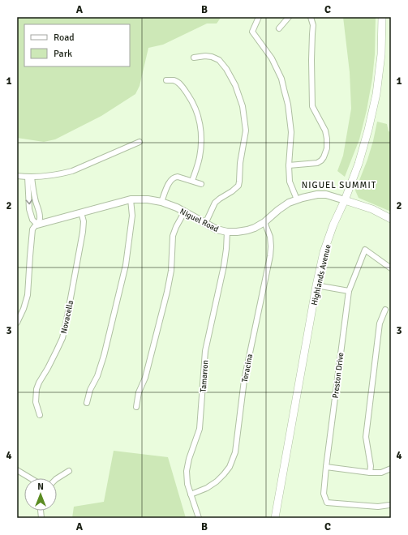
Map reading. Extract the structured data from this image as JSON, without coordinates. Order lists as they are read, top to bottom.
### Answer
{
  "streets": {
    "main road": ["Niguel Road", "Highlands Avenue"],
    "street": [
      "Novacella",
      "Teracina",
      "Preston Drive",
      "Tamarron"
    ]
  },
  "crossings": [
    ["Niguel Road", "Highlands Avenue"],
    ["Niguel Road", "Novacella"],
    ["Niguel Road", "Teracina"],
    ["Niguel Road", "Tamarron"],
    ["Teracina", "Tamarron"]
  ],
  "districts": ["NIGUEL SUMMIT"],
  "legend": ["Road", "Park"],
  "north": "top",
  "grid": {
    "columns": ["A", "B", "C"],
    "rows": [
      "1",
      "2",
      "3",
      "4"
    ]
  }
}
